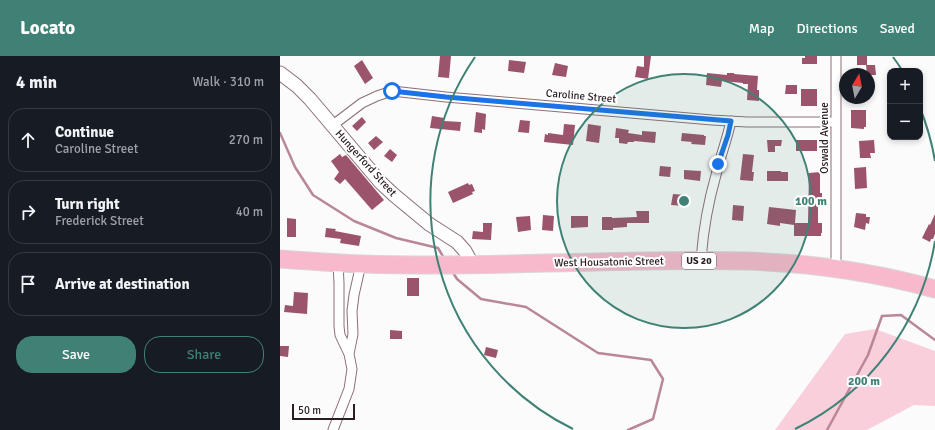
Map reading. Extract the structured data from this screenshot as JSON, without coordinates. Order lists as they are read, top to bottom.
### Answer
{
  "streets": {
    "highway": ["US 20", "West Housatonic Street"],
    "street": ["Caroline Street", "Oswald Avenue", "Hungerford Street"]
  },
  "crossings": [
    ["Caroline Street", "Oswald Avenue"],
    ["Caroline Street", "Hungerford Street"],
    ["Oswald Avenue", "West Housatonic Street"],
    ["Hungerford Street", "West Housatonic Street"]
  ],
  "scale_bar": "50 m",
  "north": "top",
  "page": {
    "header": "Locato",
    "nav": ["Map", "Directions", "Saved"],
    "heading": ["4 min", "Walk · 310 m"],
    "map_buttons": ["+", "−"],
    "list": [
      ["Continue", "Caroline Street", "270 m"],
      ["Turn right", "Frederick Street", "40 m"],
      "Arrive at destination"
    ],
    "buttons": ["Save", "Share"],
    "scale": "50 m"
  },
  "rings": ["100 m", "200 m"]
}
